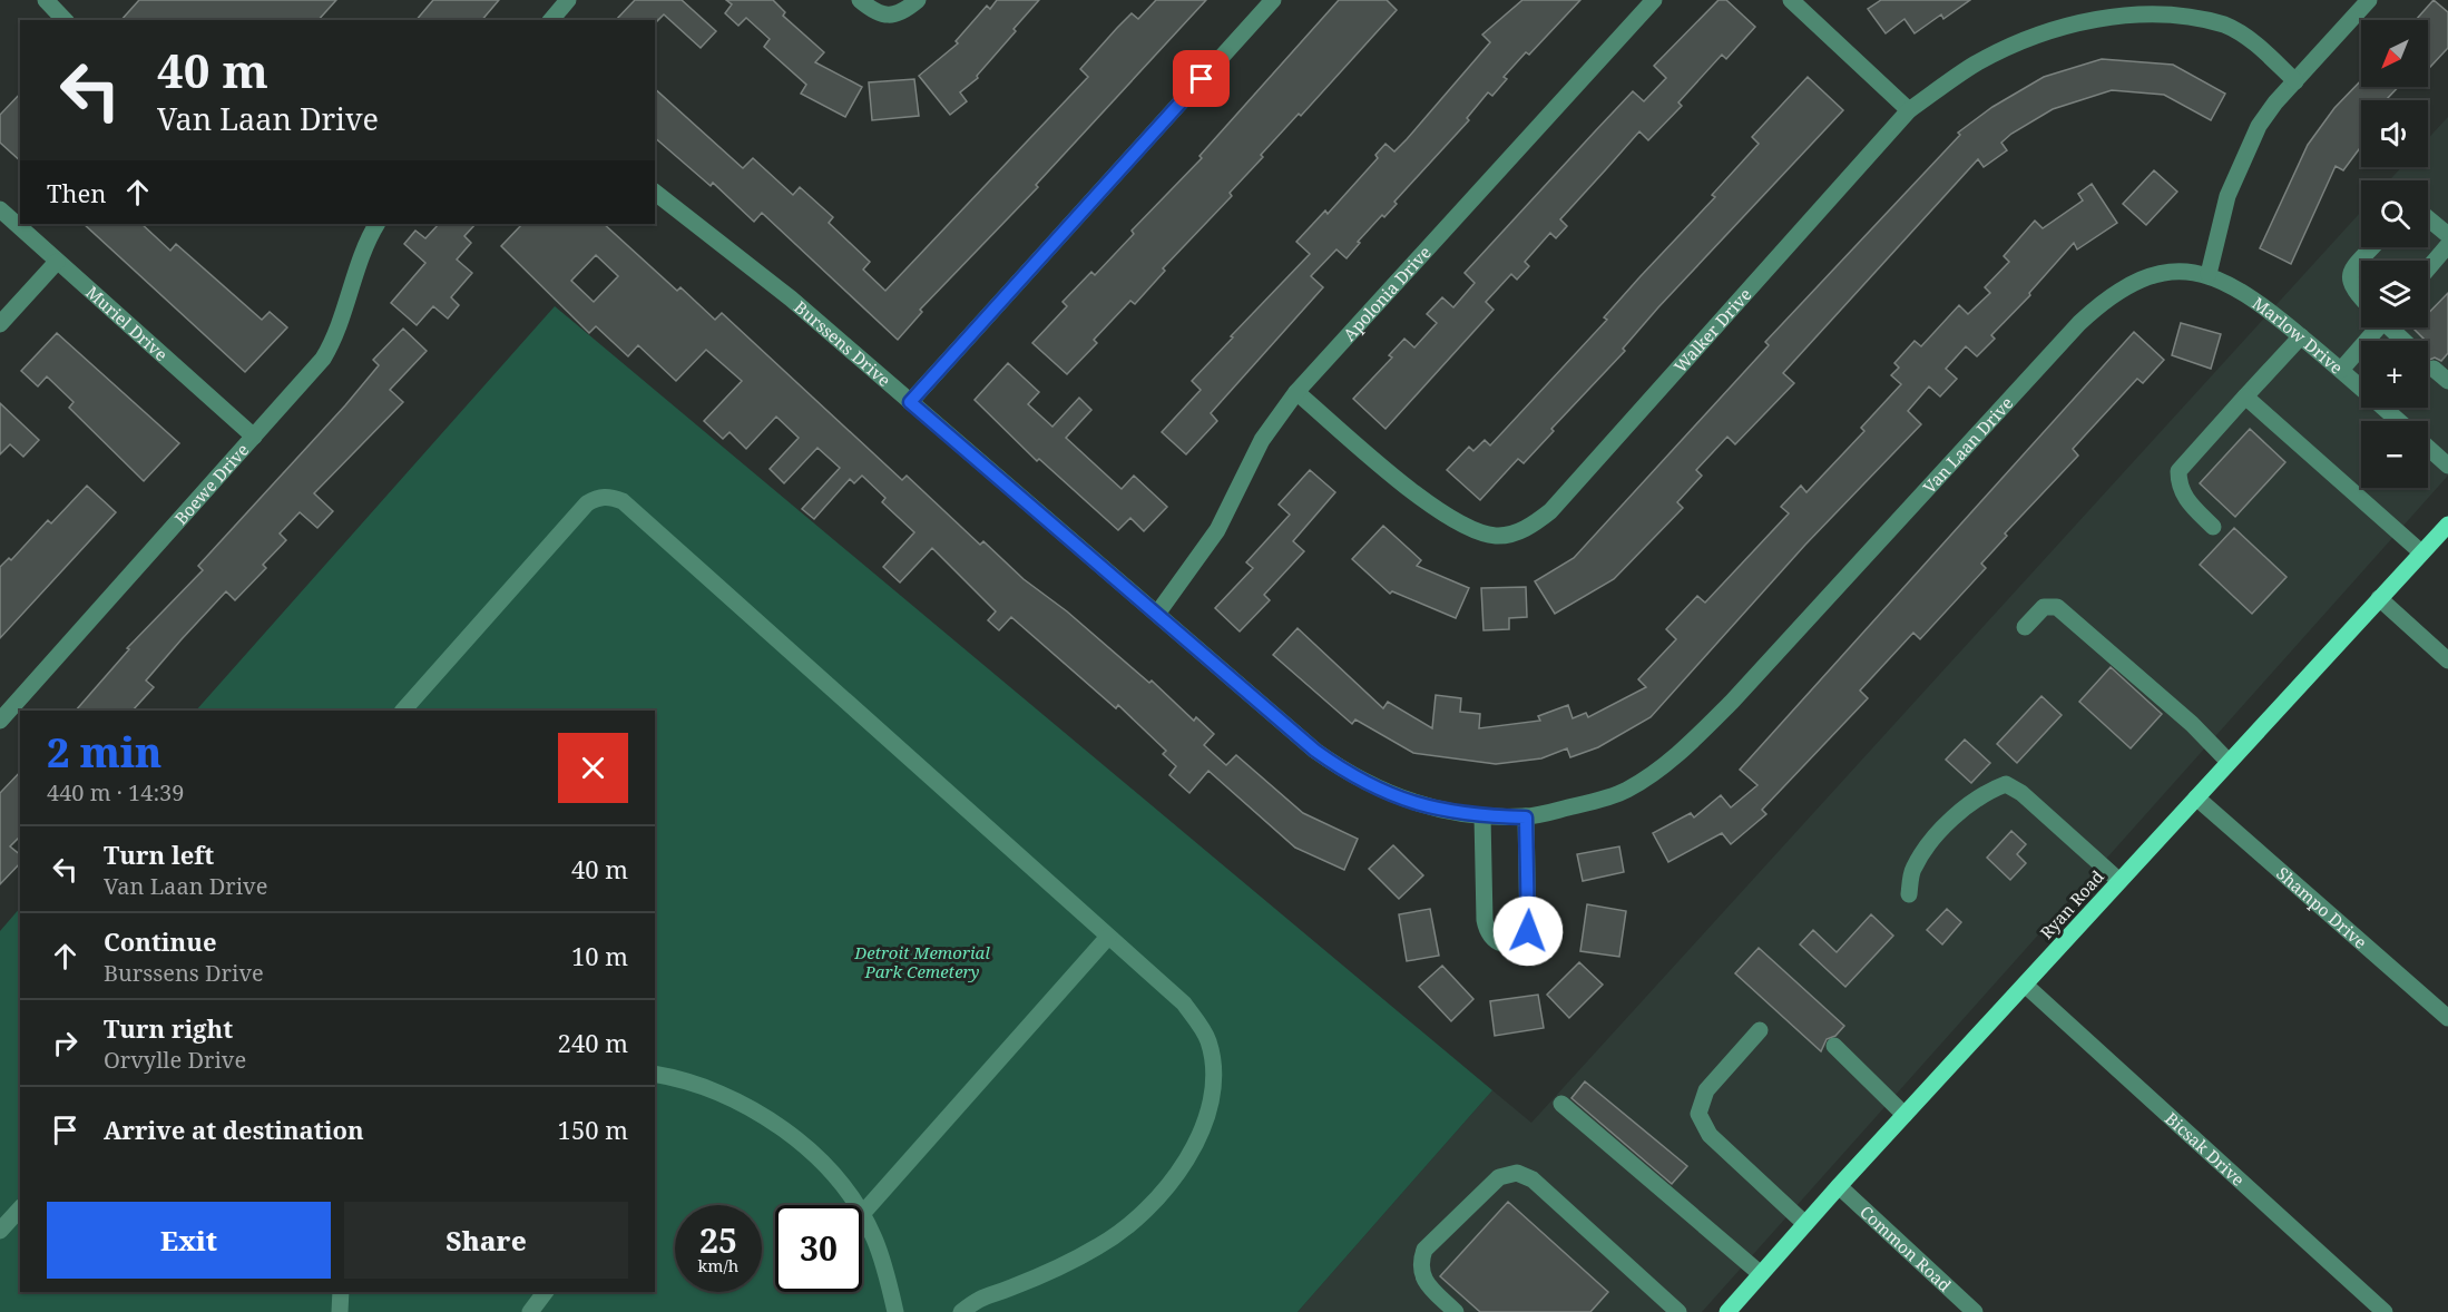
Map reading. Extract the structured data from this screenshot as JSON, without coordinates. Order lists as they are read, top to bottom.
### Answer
{
  "streets": {
    "main road": ["Ryan Road"],
    "street": [
      "Apolonia Drive",
      "Muriel Drive",
      "Walker Drive",
      "Marlow Drive",
      "Burssens Drive",
      "Van Laan Drive",
      "Boewe Drive",
      "Shampo Drive",
      "Bicsak Drive",
      "Common Road"
    ]
  },
  "crossings": [
    ["Apolonia Drive", "Walker Drive"],
    ["Apolonia Drive", "Burssens Drive"],
    ["Muriel Drive", "Boewe Drive"],
    ["Marlow Drive", "Van Laan Drive"],
    ["Burssens Drive", "Van Laan Drive"],
    ["Ryan Road", "Shampo Drive"],
    ["Ryan Road", "Bicsak Drive"],
    ["Ryan Road", "Common Road"]
  ],
  "parks": ["Detroit Memorial Park Cemetery"],
  "north": "bottom left",
  "page": {
    "map_buttons": ["+", "−"],
    "turn": ["40 m", "Van Laan Drive"],
    "then": "Then",
    "heading": ["2 min", "440 m · 14:39"],
    "list": [
      {
        "name": "Turn left",
        "note": "Van Laan Drive",
        "value": "40 m"
      },
      {
        "name": "Continue",
        "note": "Burssens Drive",
        "value": "10 m"
      },
      {
        "name": "Turn right",
        "note": "Orvylle Drive",
        "value": "240 m"
      },
      {
        "name": "Arrive at destination",
        "value": "150 m"
      }
    ],
    "buttons": ["Exit", "Share"],
    "speed": "25 km/h",
    "limit": "30"
  }
}
